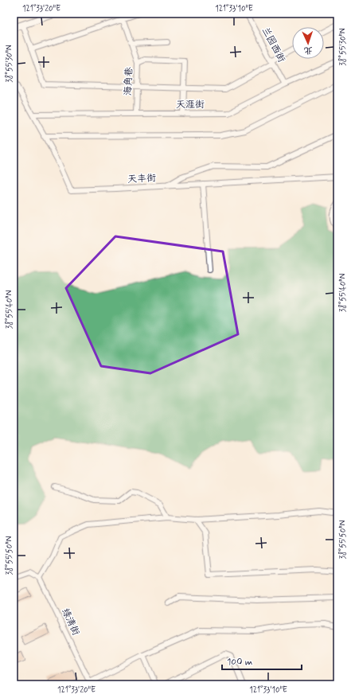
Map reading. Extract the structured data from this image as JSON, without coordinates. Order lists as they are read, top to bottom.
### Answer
{
  "streets": {
    "street": [
      "兰园西街",
      "海角巷",
      "天涯街",
      "天丰街",
      "绿清街"
    ]
  },
  "crossings": [
    ["兰园西街", "天涯街"],
    ["海角巷", "天涯街"],
    ["天涯街", "天丰街"]
  ],
  "scale_bar": "100 m",
  "north": "bottom",
  "coordinates": [
    "121°33'20\"E",
    "121°33'10\"E",
    "38°55'30\"N",
    "38°55'40\"N",
    "38°55'50\"N"
  ]
}
